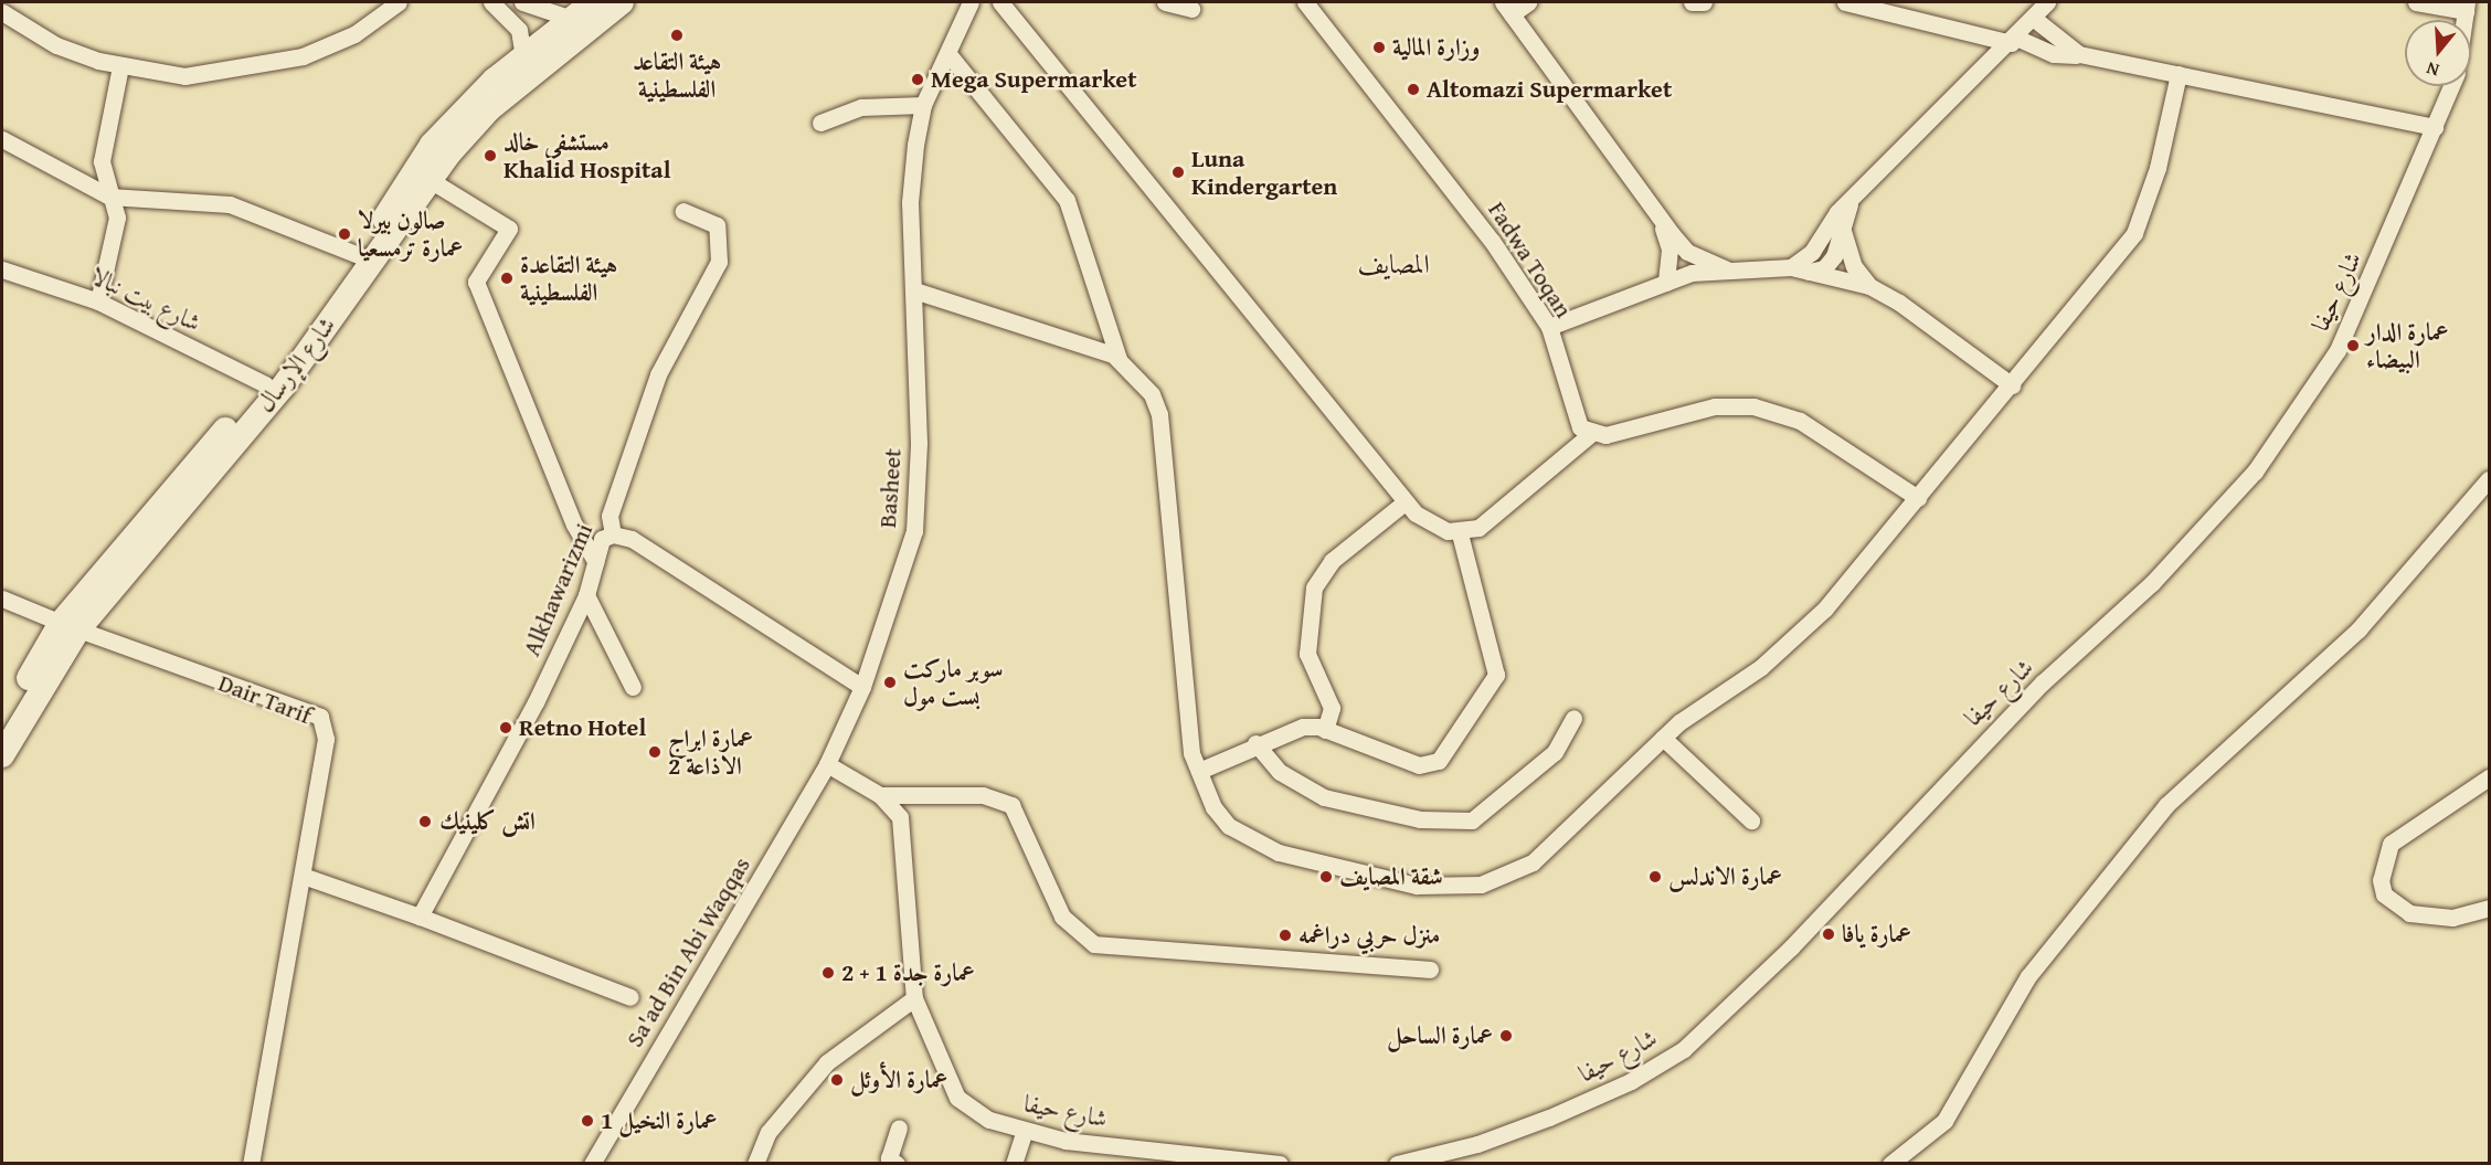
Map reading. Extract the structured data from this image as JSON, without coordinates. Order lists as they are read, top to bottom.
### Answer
{
  "streets": {
    "main road": ["شارع الإرسال"],
    "street": [
      "Fadwa Toqan",
      "شارع حيفا",
      "شارع بيت نبالا",
      "Basheet",
      "Alkhawarizmi",
      "Dair Tarif",
      "Sa'ad Bin Abi Waqqas"
    ]
  },
  "crossings": [
    ["شارع بيت نبالا", "شارع الإرسال"],
    ["شارع الإرسال", "Dair Tarif"],
    ["Basheet", "Sa'ad Bin Abi Waqqas"]
  ],
  "districts": ["المصايف"],
  "places": [
    "هيئة التقاعد الفلسطينية",
    "وزارة المالية",
    "Mega Supermarket",
    "Altomazi Supermarket",
    "مستشفى خالد Khalid Hospital",
    "Luna Kindergarten",
    "صالون بيرلا عمارة ترمسعيا",
    "هيئة التقاعدة الفلسطينية",
    "عمارة الدار البيضاء",
    "سوبر ماركت بست مول",
    "Retno Hotel",
    "عمارة ابراج الاذاعة 2",
    "اتش كلينيك",
    "شقة المصايف",
    "عمارة الاندلس",
    "عمارة يافا",
    "منزل حربي دراغمه",
    "عمارة جدة 1 + 2",
    "عمارة الساحل",
    "عمارة الأوئل",
    "عمارة النخيل 1"
  ],
  "north": "bottom"
}
